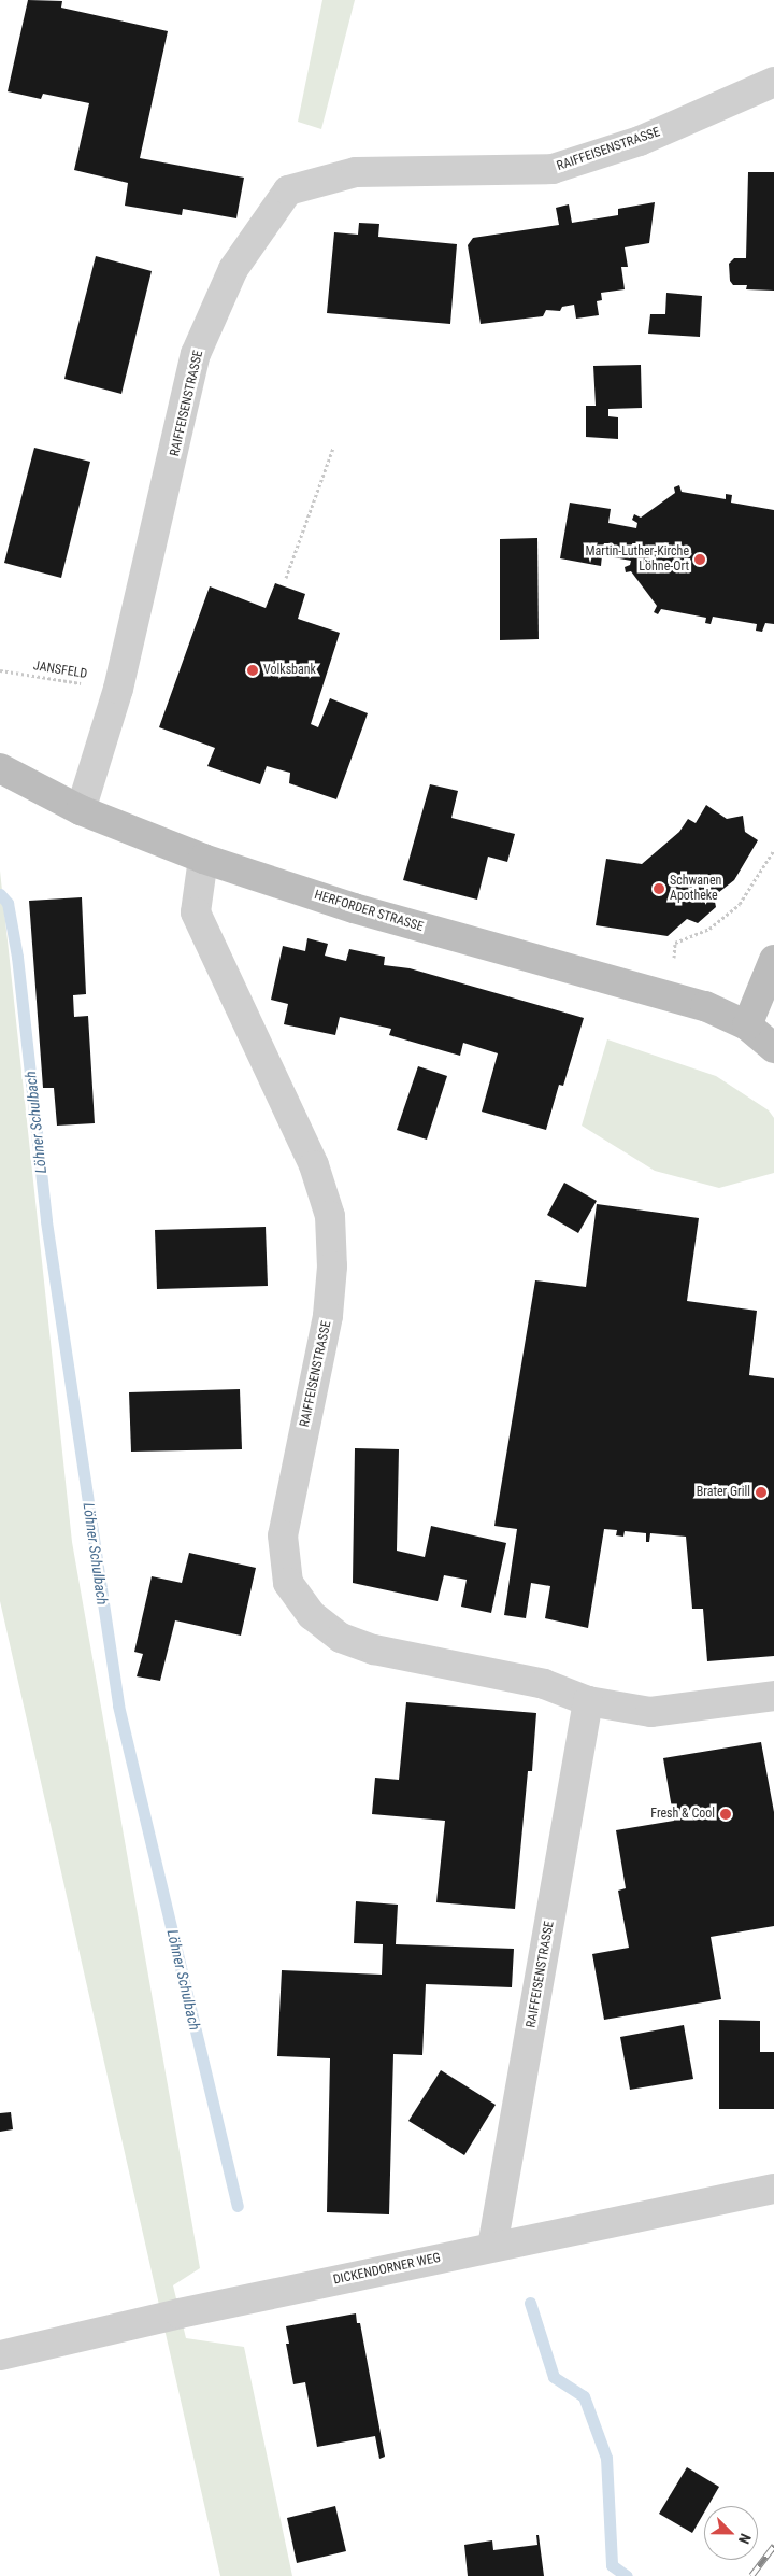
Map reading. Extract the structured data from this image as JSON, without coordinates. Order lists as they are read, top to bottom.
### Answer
{
  "streets": {
    "main road": ["HERFORDER STRASSE"],
    "street": ["RAIFFEISENSTRASSE", "DICKENDORNER WEG"],
    "path": ["JANSFELD"]
  },
  "crossings": [
    ["RAIFFEISENSTRASSE", "JANSFELD"],
    ["RAIFFEISENSTRASSE", "HERFORDER STRASSE"],
    ["RAIFFEISENSTRASSE", "DICKENDORNER WEG"]
  ],
  "water": ["Löhner Schulbach"],
  "places": [
    "Martin-Luther-Kirche Löhne-Ort",
    "Volksbank",
    "Schwanen Apotheke",
    "Brater Grill",
    "Fresh & Cool"
  ],
  "north": "bottom right"
}
